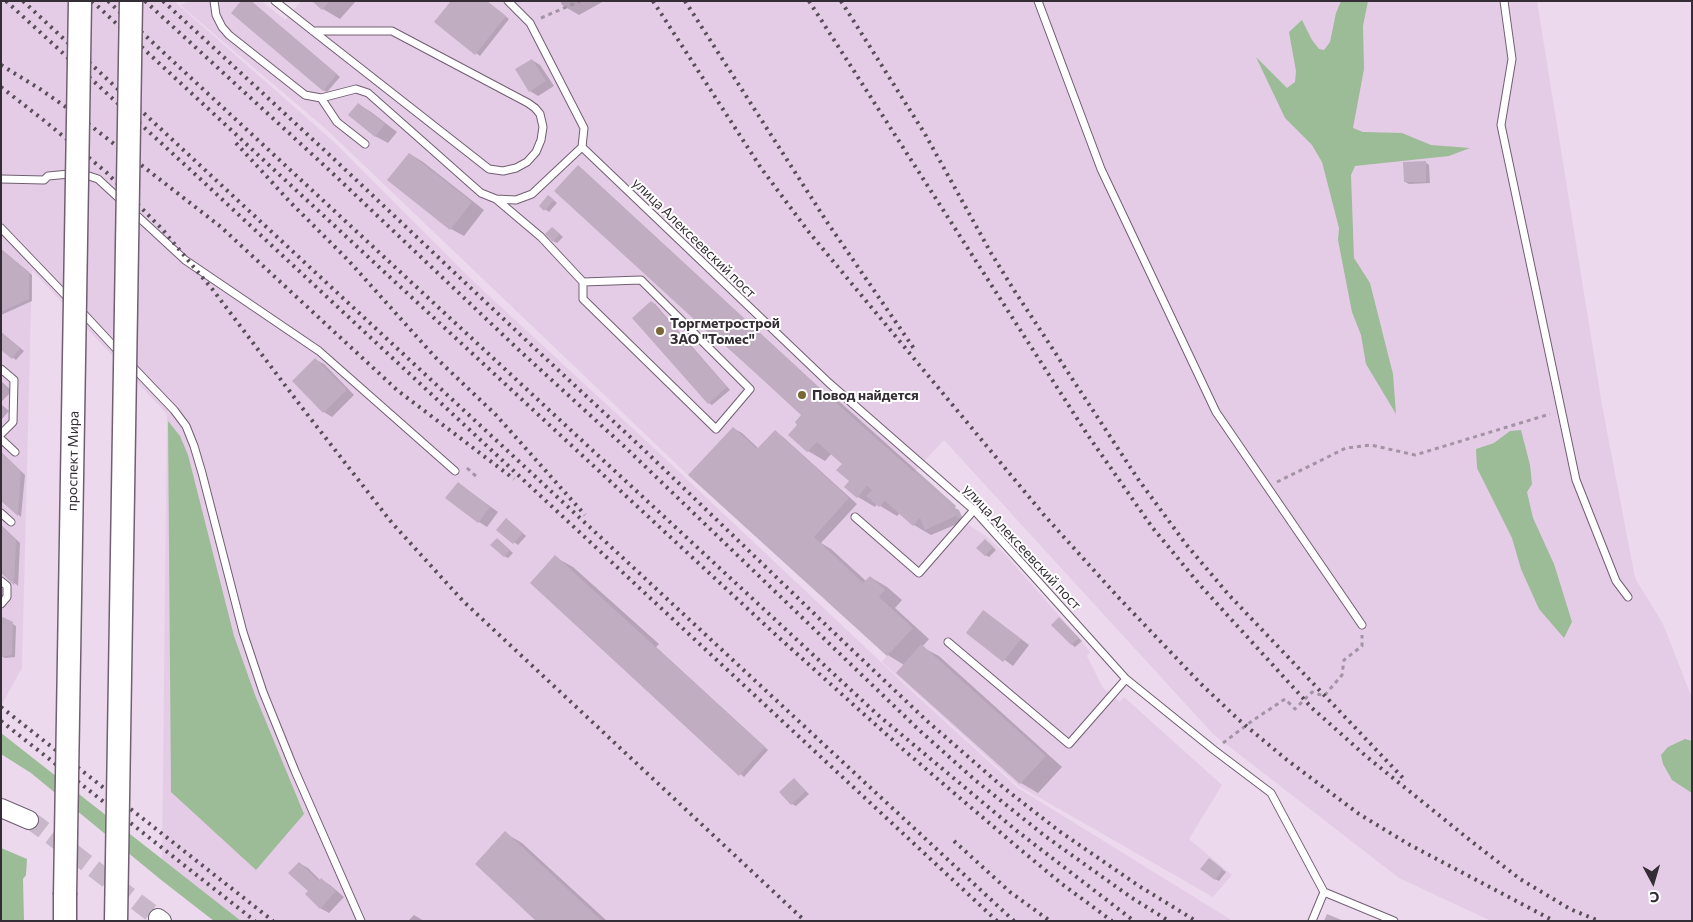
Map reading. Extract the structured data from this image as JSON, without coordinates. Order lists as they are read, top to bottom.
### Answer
{
  "streets": {
    "main road": ["проспект Мира"],
    "lane": ["улица Алексеевский пост"]
  },
  "places": ["Торгметрострой ЗАО \"Томес\"", "Повод найдется"],
  "north": "bottom"
}
